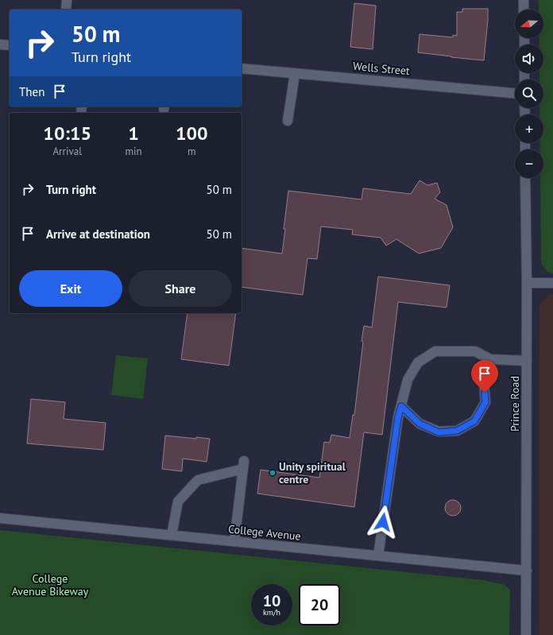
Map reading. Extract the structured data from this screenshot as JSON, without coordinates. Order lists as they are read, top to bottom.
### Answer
{
  "streets": {
    "street": ["Wells Street", "Prince Road", "College Avenue"]
  },
  "crossings": [
    ["Prince Road", "College Avenue"]
  ],
  "parks": ["College Avenue Bikeway"],
  "places": ["Unity spiritual centre"],
  "north": "left",
  "page": {
    "map_buttons": ["+", "−"],
    "turn": ["50 m", "Turn right"],
    "then": "Then",
    "eta": [
      "10:15",
      "Arrival",
      "1",
      "min",
      "100",
      "m"
    ],
    "list": [
      {
        "name": "Turn right",
        "value": "50 m"
      },
      {
        "name": "Arrive at destination",
        "value": "50 m"
      }
    ],
    "buttons": ["Exit", "Share"],
    "speed": "10 km/h",
    "limit": "20"
  }
}
